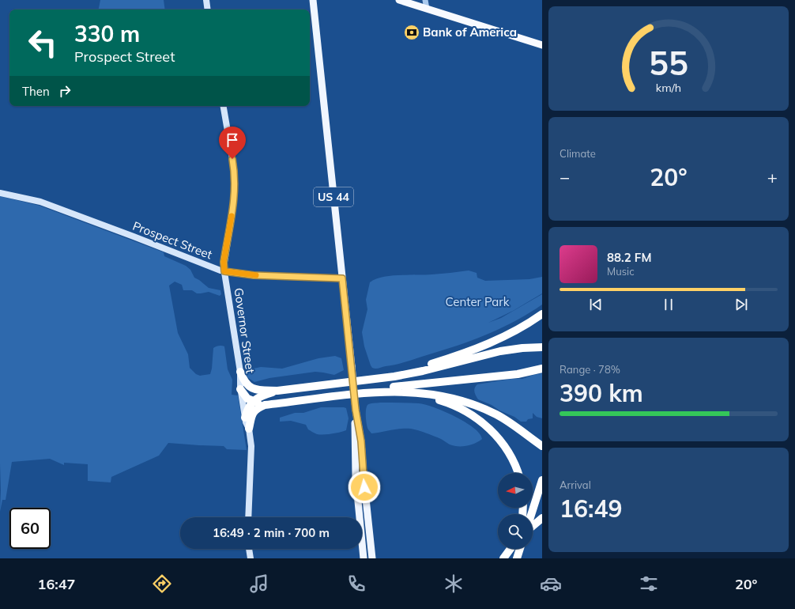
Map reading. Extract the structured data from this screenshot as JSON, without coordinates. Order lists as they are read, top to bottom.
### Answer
{
  "streets": {
    "main road": ["US 44", "Prospect Street", "Governor Street"]
  },
  "crossings": [
    ["US 44", "Prospect Street"],
    ["Prospect Street", "Governor Street"]
  ],
  "parks": ["Center Park"],
  "places": {
    "bank": ["Bank of America"]
  },
  "north": "left",
  "page": {
    "turn": ["330 m", "Prospect Street"],
    "then": "Then",
    "tile": [
      "Climate",
      ["Range · 78%", "390 km"],
      ["Arrival", "16:49"]
    ],
    "heat": ["−", "20°", "+"],
    "song": ["88.2 FM", "Music"],
    "limit": "60",
    "trip": "16:49 · 2 min · 700 m",
    "tabs": ["16:47", "20°"],
    "gauge": ["55", "km/h"]
  }
}
